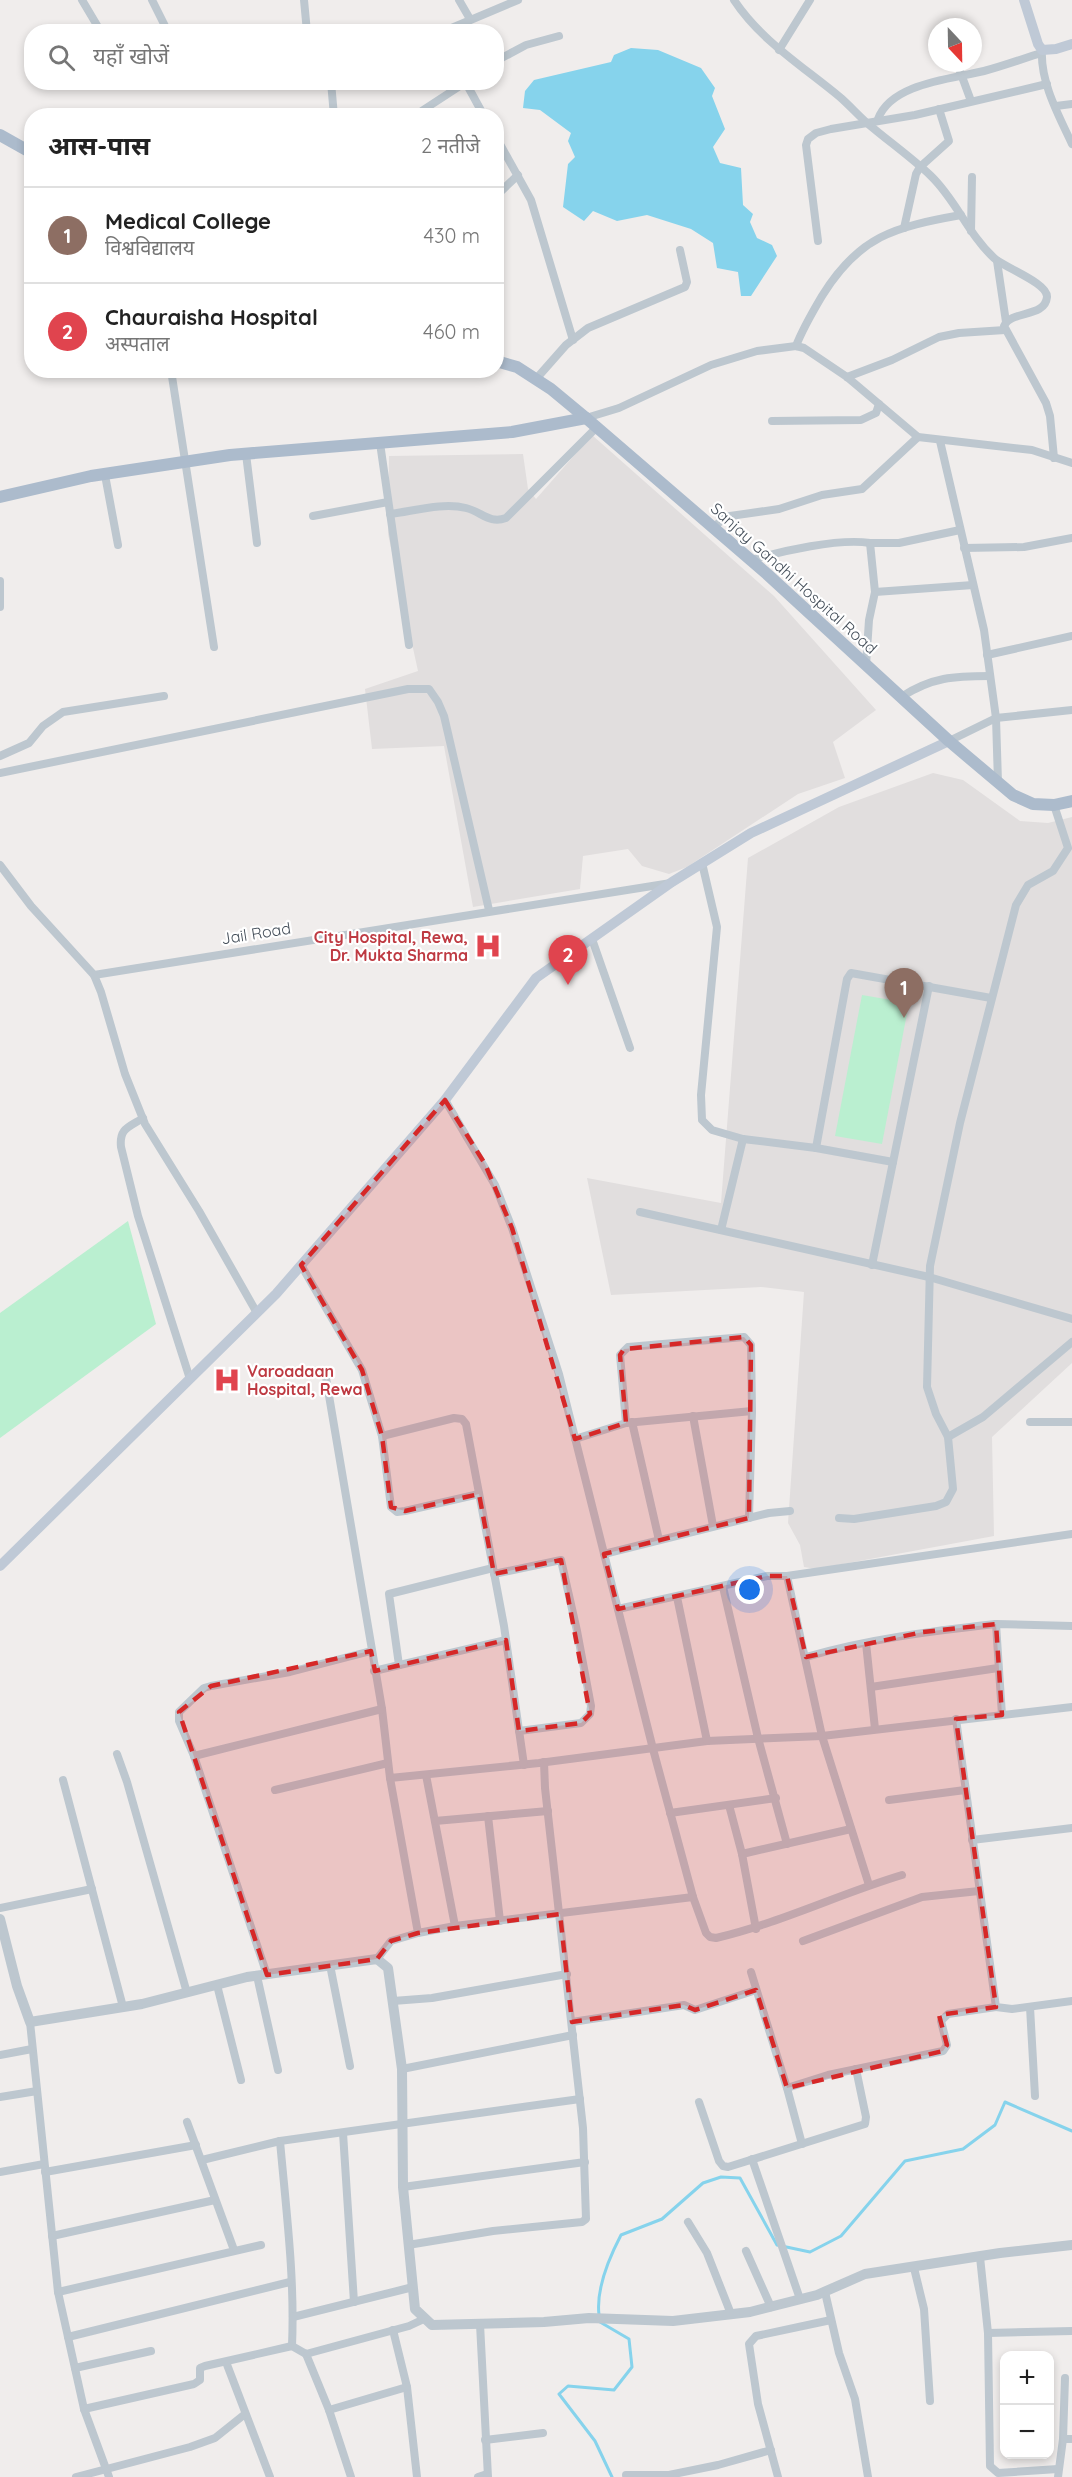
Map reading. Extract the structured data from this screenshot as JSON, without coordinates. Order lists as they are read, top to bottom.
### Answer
{
  "streets": {
    "main road": ["Sanjay Gandhi Hospital Road"],
    "street": ["Jail Road"]
  },
  "places": {
    "hospital": ["City Hospital, Rewa, Dr. Mukta Sharma", "Varoadaan Hospital, Rewa"]
  },
  "north": "bottom",
  "page": {
    "search": "यहाँ खोजें",
    "heading": ["आस-पास", "2 नतीजे"],
    "list": [
      {
        "mark": "1",
        "name": "Medical College",
        "note": "विश्वविद्यालय",
        "value": "430 m"
      },
      {
        "mark": "2",
        "name": "Chauraisha Hospital",
        "note": "अस्पताल",
        "value": "460 m"
      }
    ],
    "pins": ["2", "1"],
    "map_buttons": ["+", "−"]
  }
}
